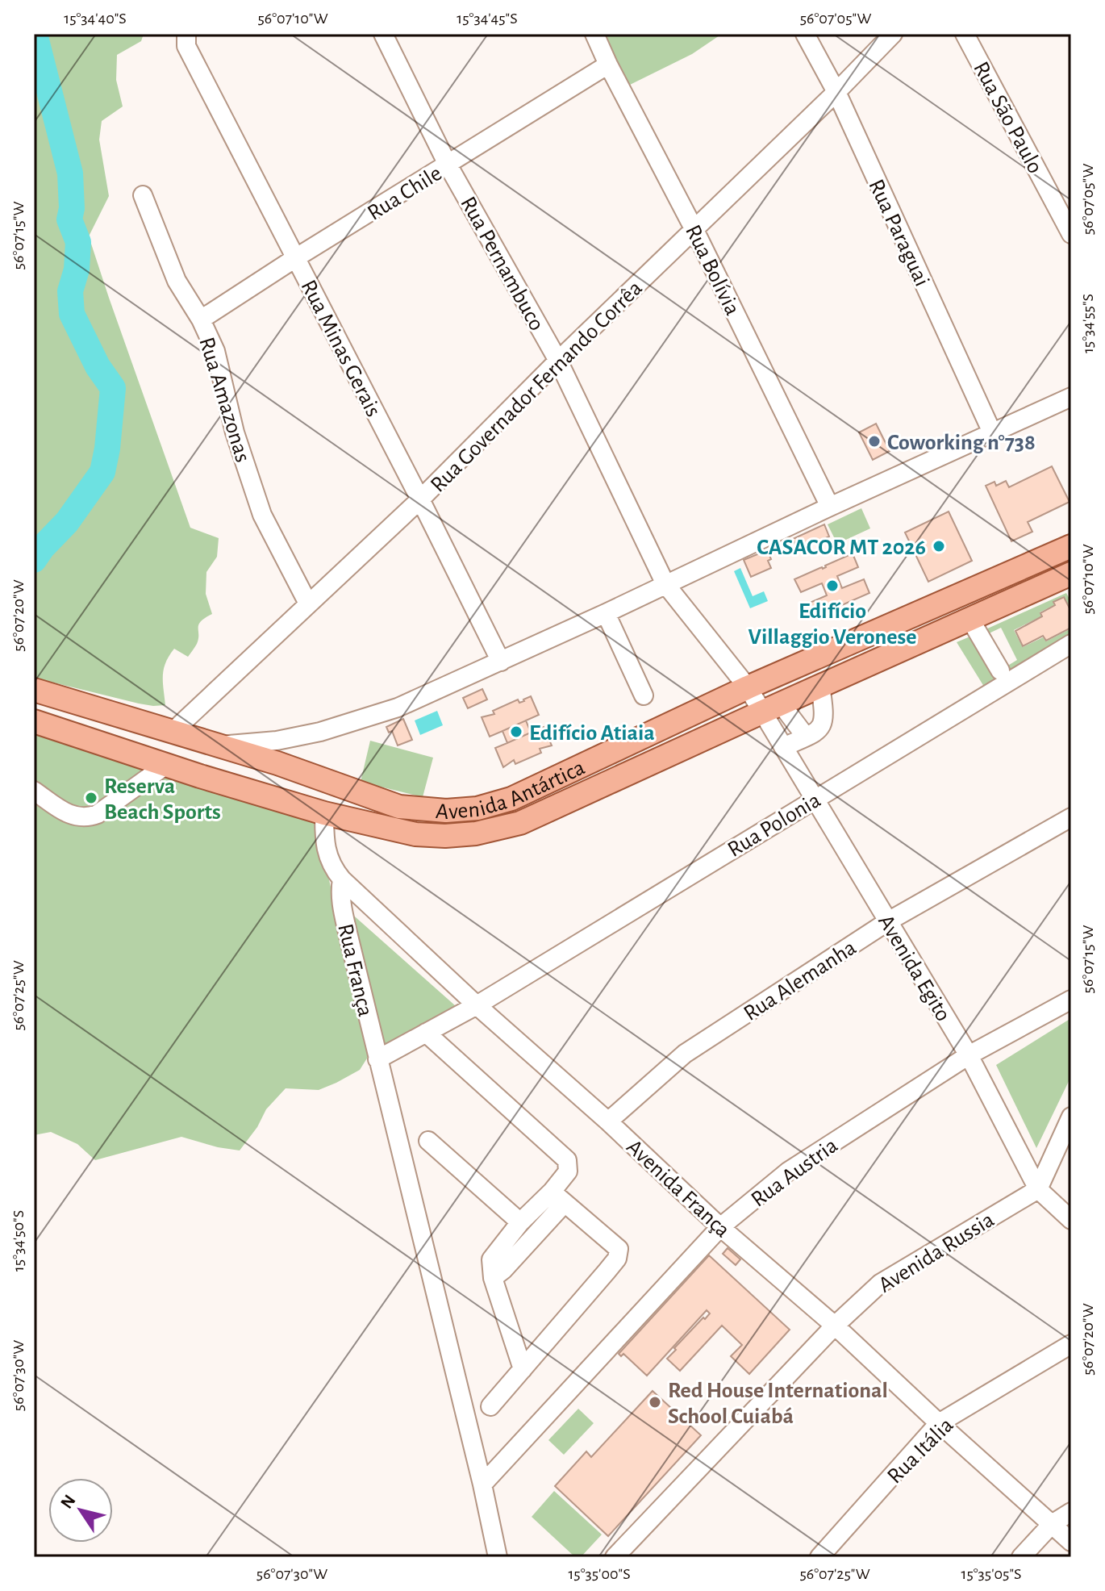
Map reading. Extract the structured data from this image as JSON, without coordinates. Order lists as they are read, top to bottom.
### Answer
{
  "streets": {
    "main road": ["Avenida Antártica"],
    "street": [
      "Rua São Paulo",
      "Rua Chile",
      "Rua Paraguai",
      "Rua Pernambuco",
      "Rua Bolívia",
      "Rua Minas Gerais",
      "Rua Governador Fernando Corrêa",
      "Rua Amazonas",
      "Rua Polonia",
      "Avenida Egito",
      "Rua França",
      "Rua Alemanha",
      "Rua Austria",
      "Avenida França",
      "Avenida Russia",
      "Rua Itália"
    ]
  },
  "crossings": [
    ["Rua Chile", "Rua Pernambuco"],
    ["Rua Chile", "Rua Bolívia"],
    ["Rua Chile", "Rua Minas Gerais"],
    ["Rua Chile", "Rua Amazonas"],
    ["Rua Paraguai", "Rua Governador Fernando Corrêa"],
    ["Rua Pernambuco", "Rua Governador Fernando Corrêa"],
    ["Rua Pernambuco", "Avenida Antártica"],
    ["Rua Pernambuco", "Avenida Egito"],
    ["Rua Bolívia", "Rua Governador Fernando Corrêa"],
    ["Rua Minas Gerais", "Rua Governador Fernando Corrêa"],
    ["Rua Governador Fernando Corrêa", "Rua Amazonas"],
    ["Rua Governador Fernando Corrêa", "Avenida Antártica"],
    ["Avenida Antártica", "Avenida Egito"],
    ["Avenida Antártica", "Avenida França"],
    ["Rua Polonia", "Avenida Egito"],
    ["Rua Polonia", "Avenida França"],
    ["Avenida Egito", "Rua Alemanha"],
    ["Avenida Egito", "Rua Austria"],
    ["Avenida Egito", "Avenida Russia"],
    ["Rua França", "Rua Austria"],
    ["Rua França", "Avenida França"],
    ["Rua Alemanha", "Avenida França"],
    ["Rua Austria", "Avenida França"],
    ["Avenida França", "Avenida Russia"],
    ["Avenida França", "Rua Itália"]
  ],
  "places": [
    "Coworking n°738",
    "CASACOR MT 2026",
    "Edifício Villaggio Veronese",
    "Edifício Atiaia",
    "Reserva Beach Sports",
    "Red House International School Cuiabá"
  ],
  "north": "top left",
  "coordinates": [
    "15°34'40\"S",
    "56°07'10\"W",
    "15°34'45\"S",
    "56°07'05\"W",
    "56°07'15\"W",
    "15°34'55\"S",
    "56°07'20\"W",
    "56°07'25\"W",
    "15°34'50\"S",
    "56°07'30\"W",
    "15°35'00\"S",
    "15°35'05\"S"
  ]
}
